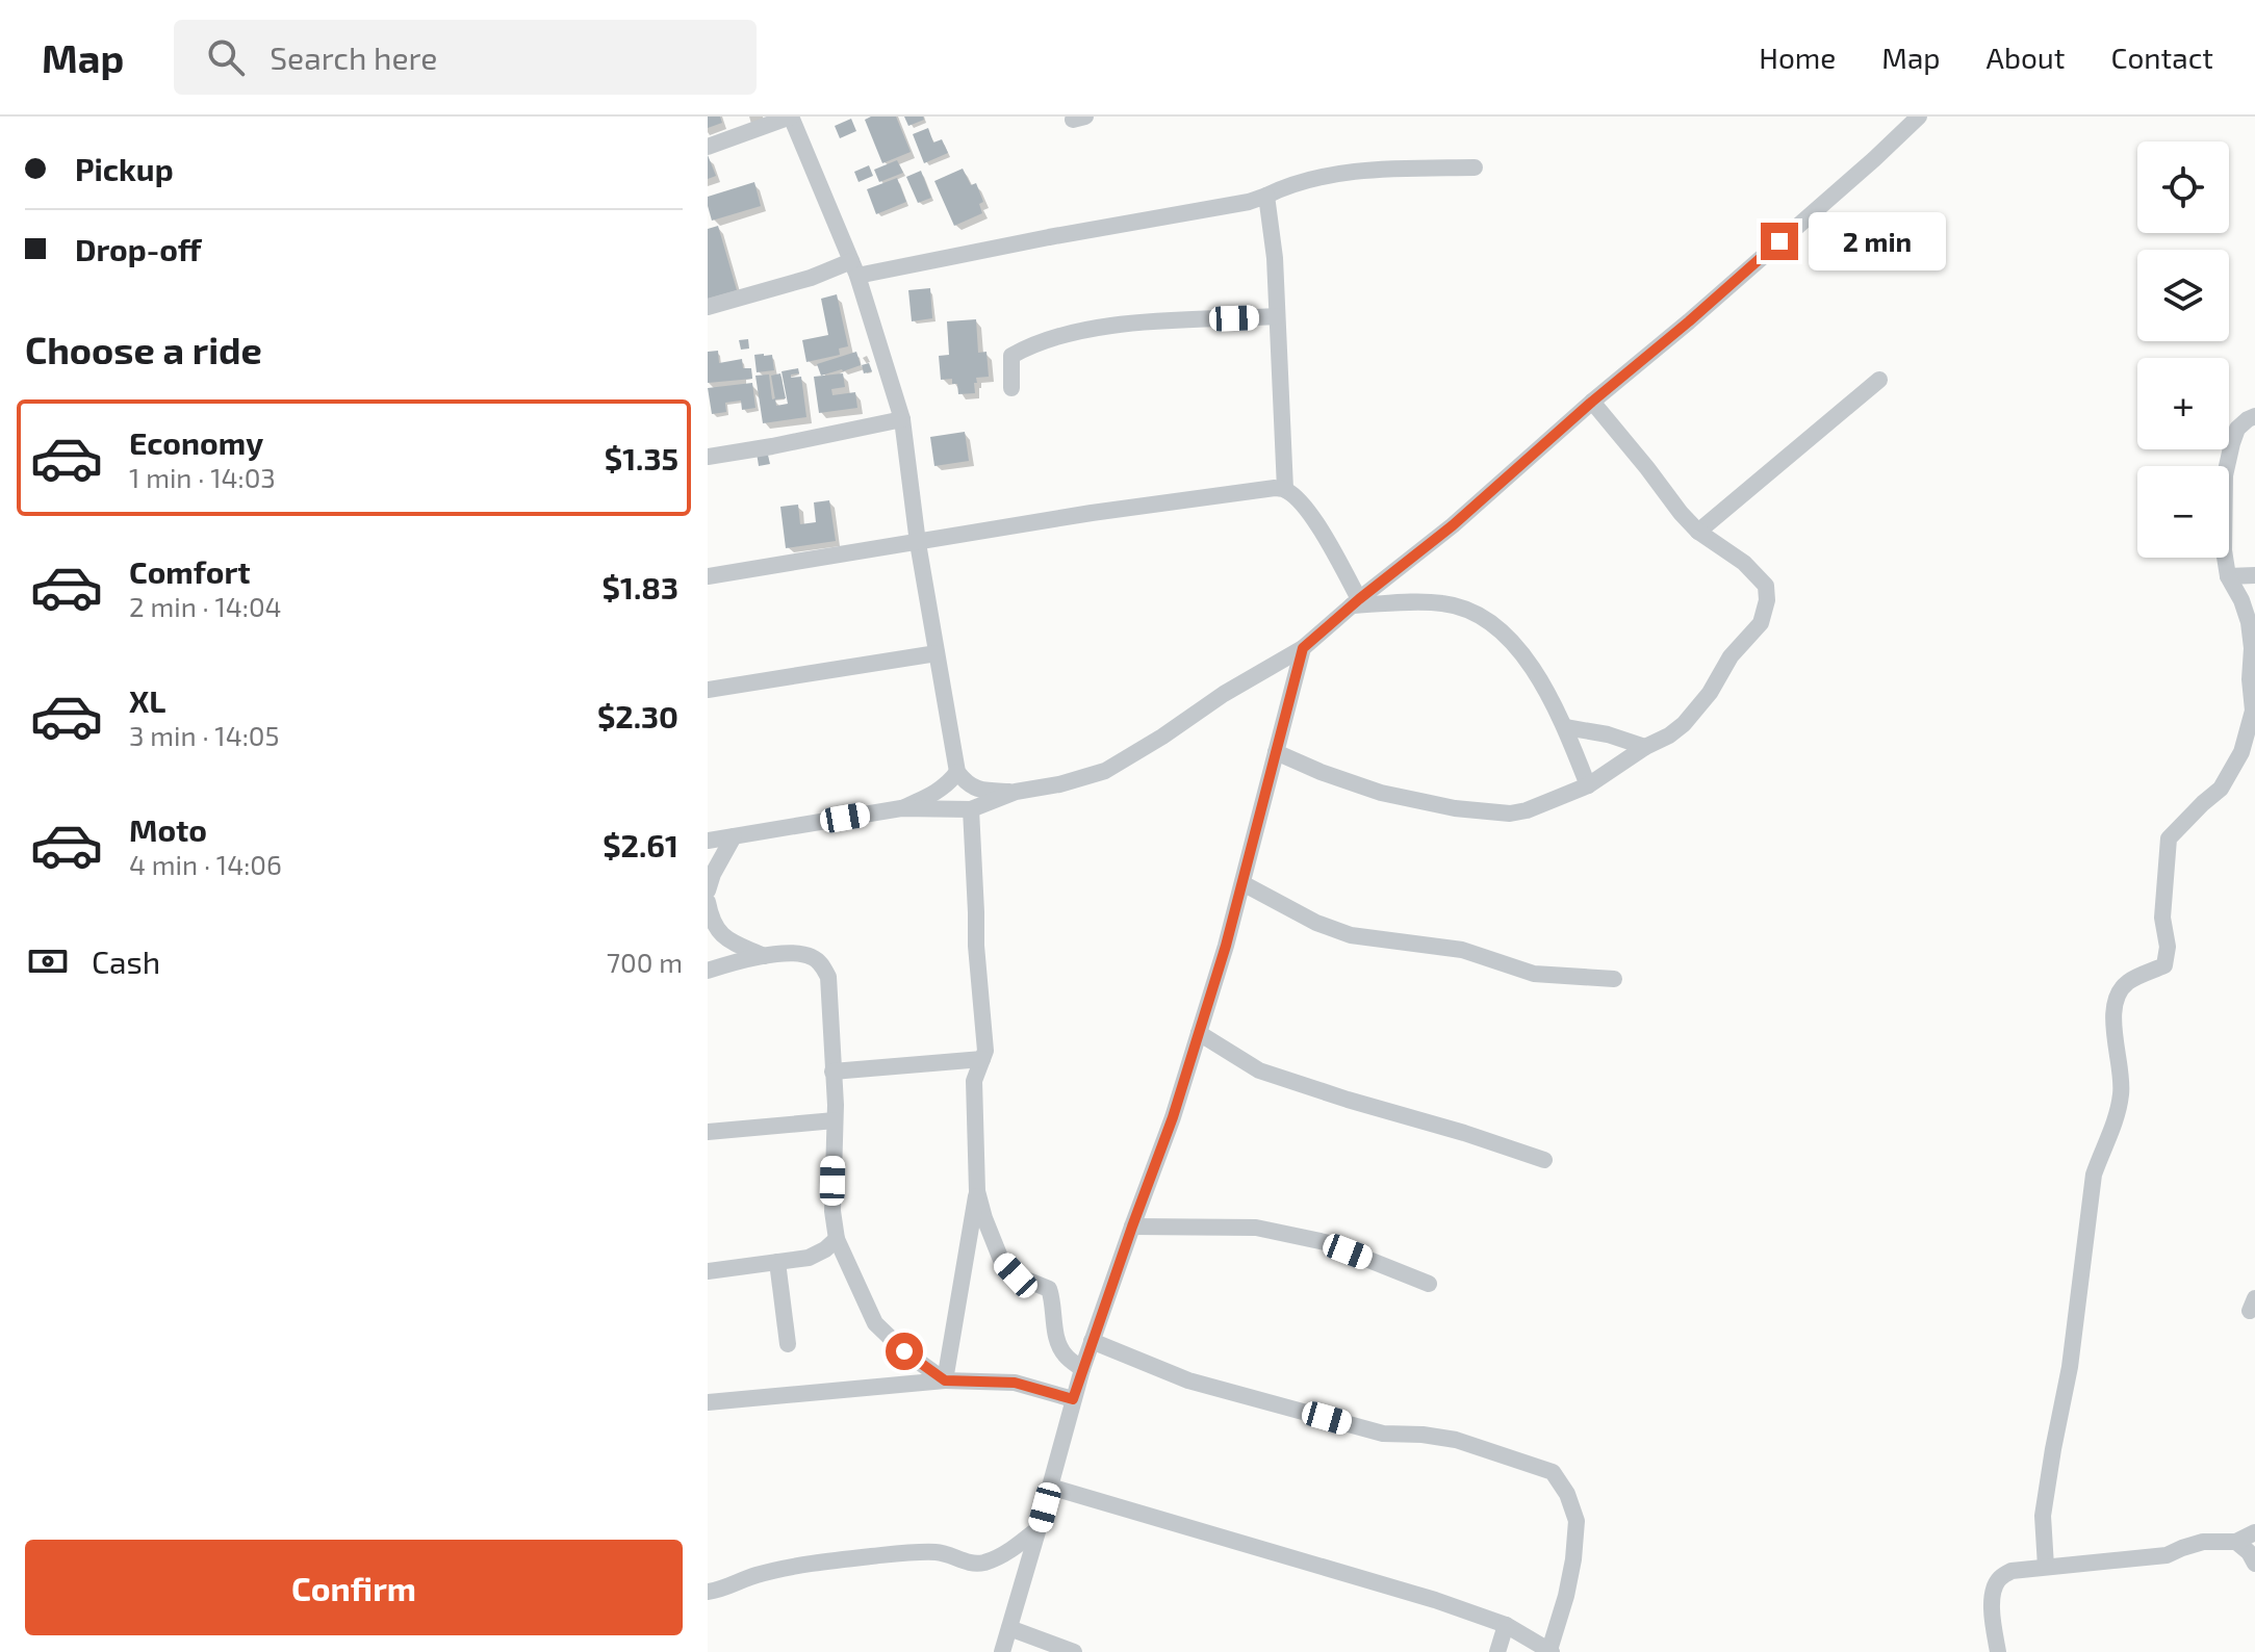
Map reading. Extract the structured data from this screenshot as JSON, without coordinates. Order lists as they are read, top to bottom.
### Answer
{
  "page": {
    "header": "Map",
    "search": "Search here",
    "nav": [
      "Home",
      "Map",
      "About",
      "Contact"
    ],
    "banner": ["Pickup", "Drop-off"],
    "map_buttons": ["+", "−"],
    "bubble": "2 min",
    "heading": "Choose a ride",
    "list": [
      {
        "name": "Economy",
        "note": "1 min · 14:03",
        "value": "$1.35"
      },
      {
        "name": "Comfort",
        "note": "2 min · 14:04",
        "value": "$1.83"
      },
      {
        "name": "XL",
        "note": "3 min · 14:05",
        "value": "$2.30"
      },
      {
        "name": "Moto",
        "note": "4 min · 14:06",
        "value": "$2.61"
      }
    ],
    "pay": ["Cash", "700 m"],
    "buttons": "Confirm"
  }
}
